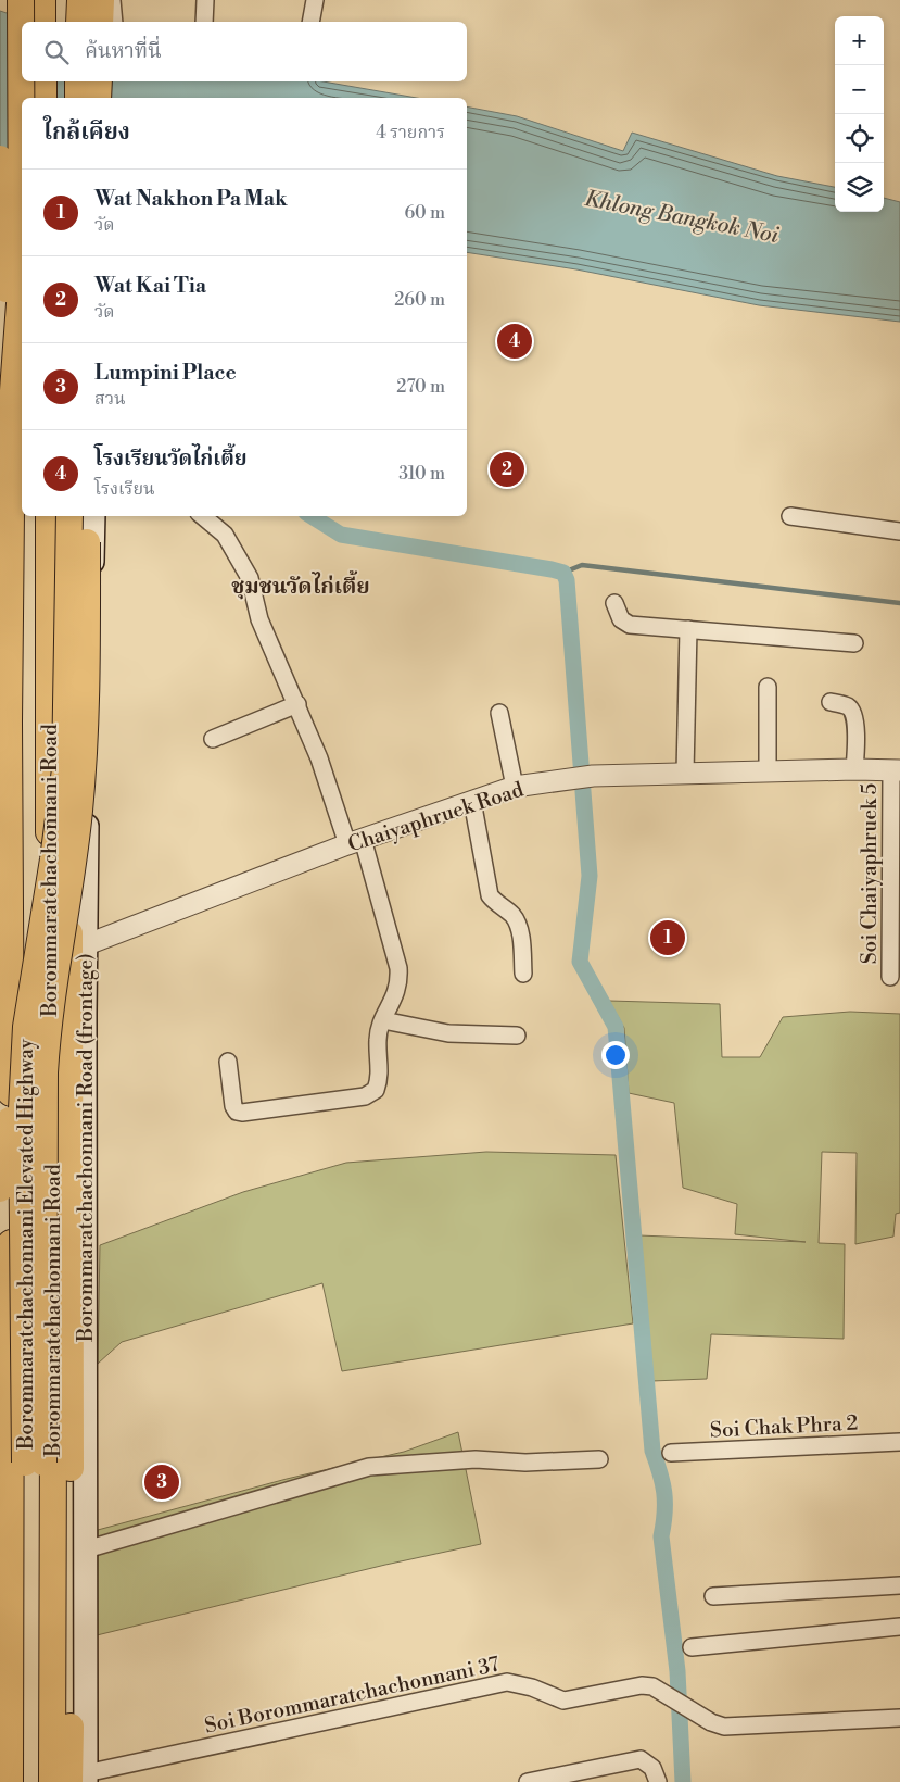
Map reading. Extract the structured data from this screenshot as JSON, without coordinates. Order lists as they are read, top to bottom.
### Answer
{
  "streets": {
    "main road": ["Borommaratchachonnani Road", "Borommaratchachonnani Road (frontage)", "Borommaratchachonnani Elevated Highway"],
    "street": [
      "Chaiyaphruek Road",
      "Soi Chaiyaphruek 5",
      "Soi Chak Phra 2",
      "Soi Borommaratchachonnani 37"
    ]
  },
  "crossings": [
    ["Chaiyaphruek Road", "Soi Chaiyaphruek 5"],
    ["Chaiyaphruek Road", "Borommaratchachonnani Road (frontage)"],
    ["Borommaratchachonnani Road (frontage)", "Soi Borommaratchachonnani 37"]
  ],
  "districts": ["ชุมชนวัดไก่เตี้ย"],
  "water": ["Khlong Bangkok Noi"],
  "page": {
    "map_buttons": ["+", "−"],
    "search": "ค้นหาที่นี่",
    "heading": ["ใกล้เคียง", "4 รายการ"],
    "list": [
      {
        "mark": "1",
        "name": "Wat Nakhon Pa Mak",
        "note": "วัด",
        "value": "60 m"
      },
      {
        "mark": "2",
        "name": "Wat Kai Tia",
        "note": "วัด",
        "value": "260 m"
      },
      {
        "mark": "3",
        "name": "Lumpini Place",
        "note": "สวน",
        "value": "270 m"
      },
      {
        "mark": "4",
        "name": "โรงเรียนวัดไก่เตี้ย",
        "note": "โรงเรียน",
        "value": "310 m"
      }
    ],
    "pins": [
      "4",
      "2",
      "1",
      "3"
    ]
  }
}
